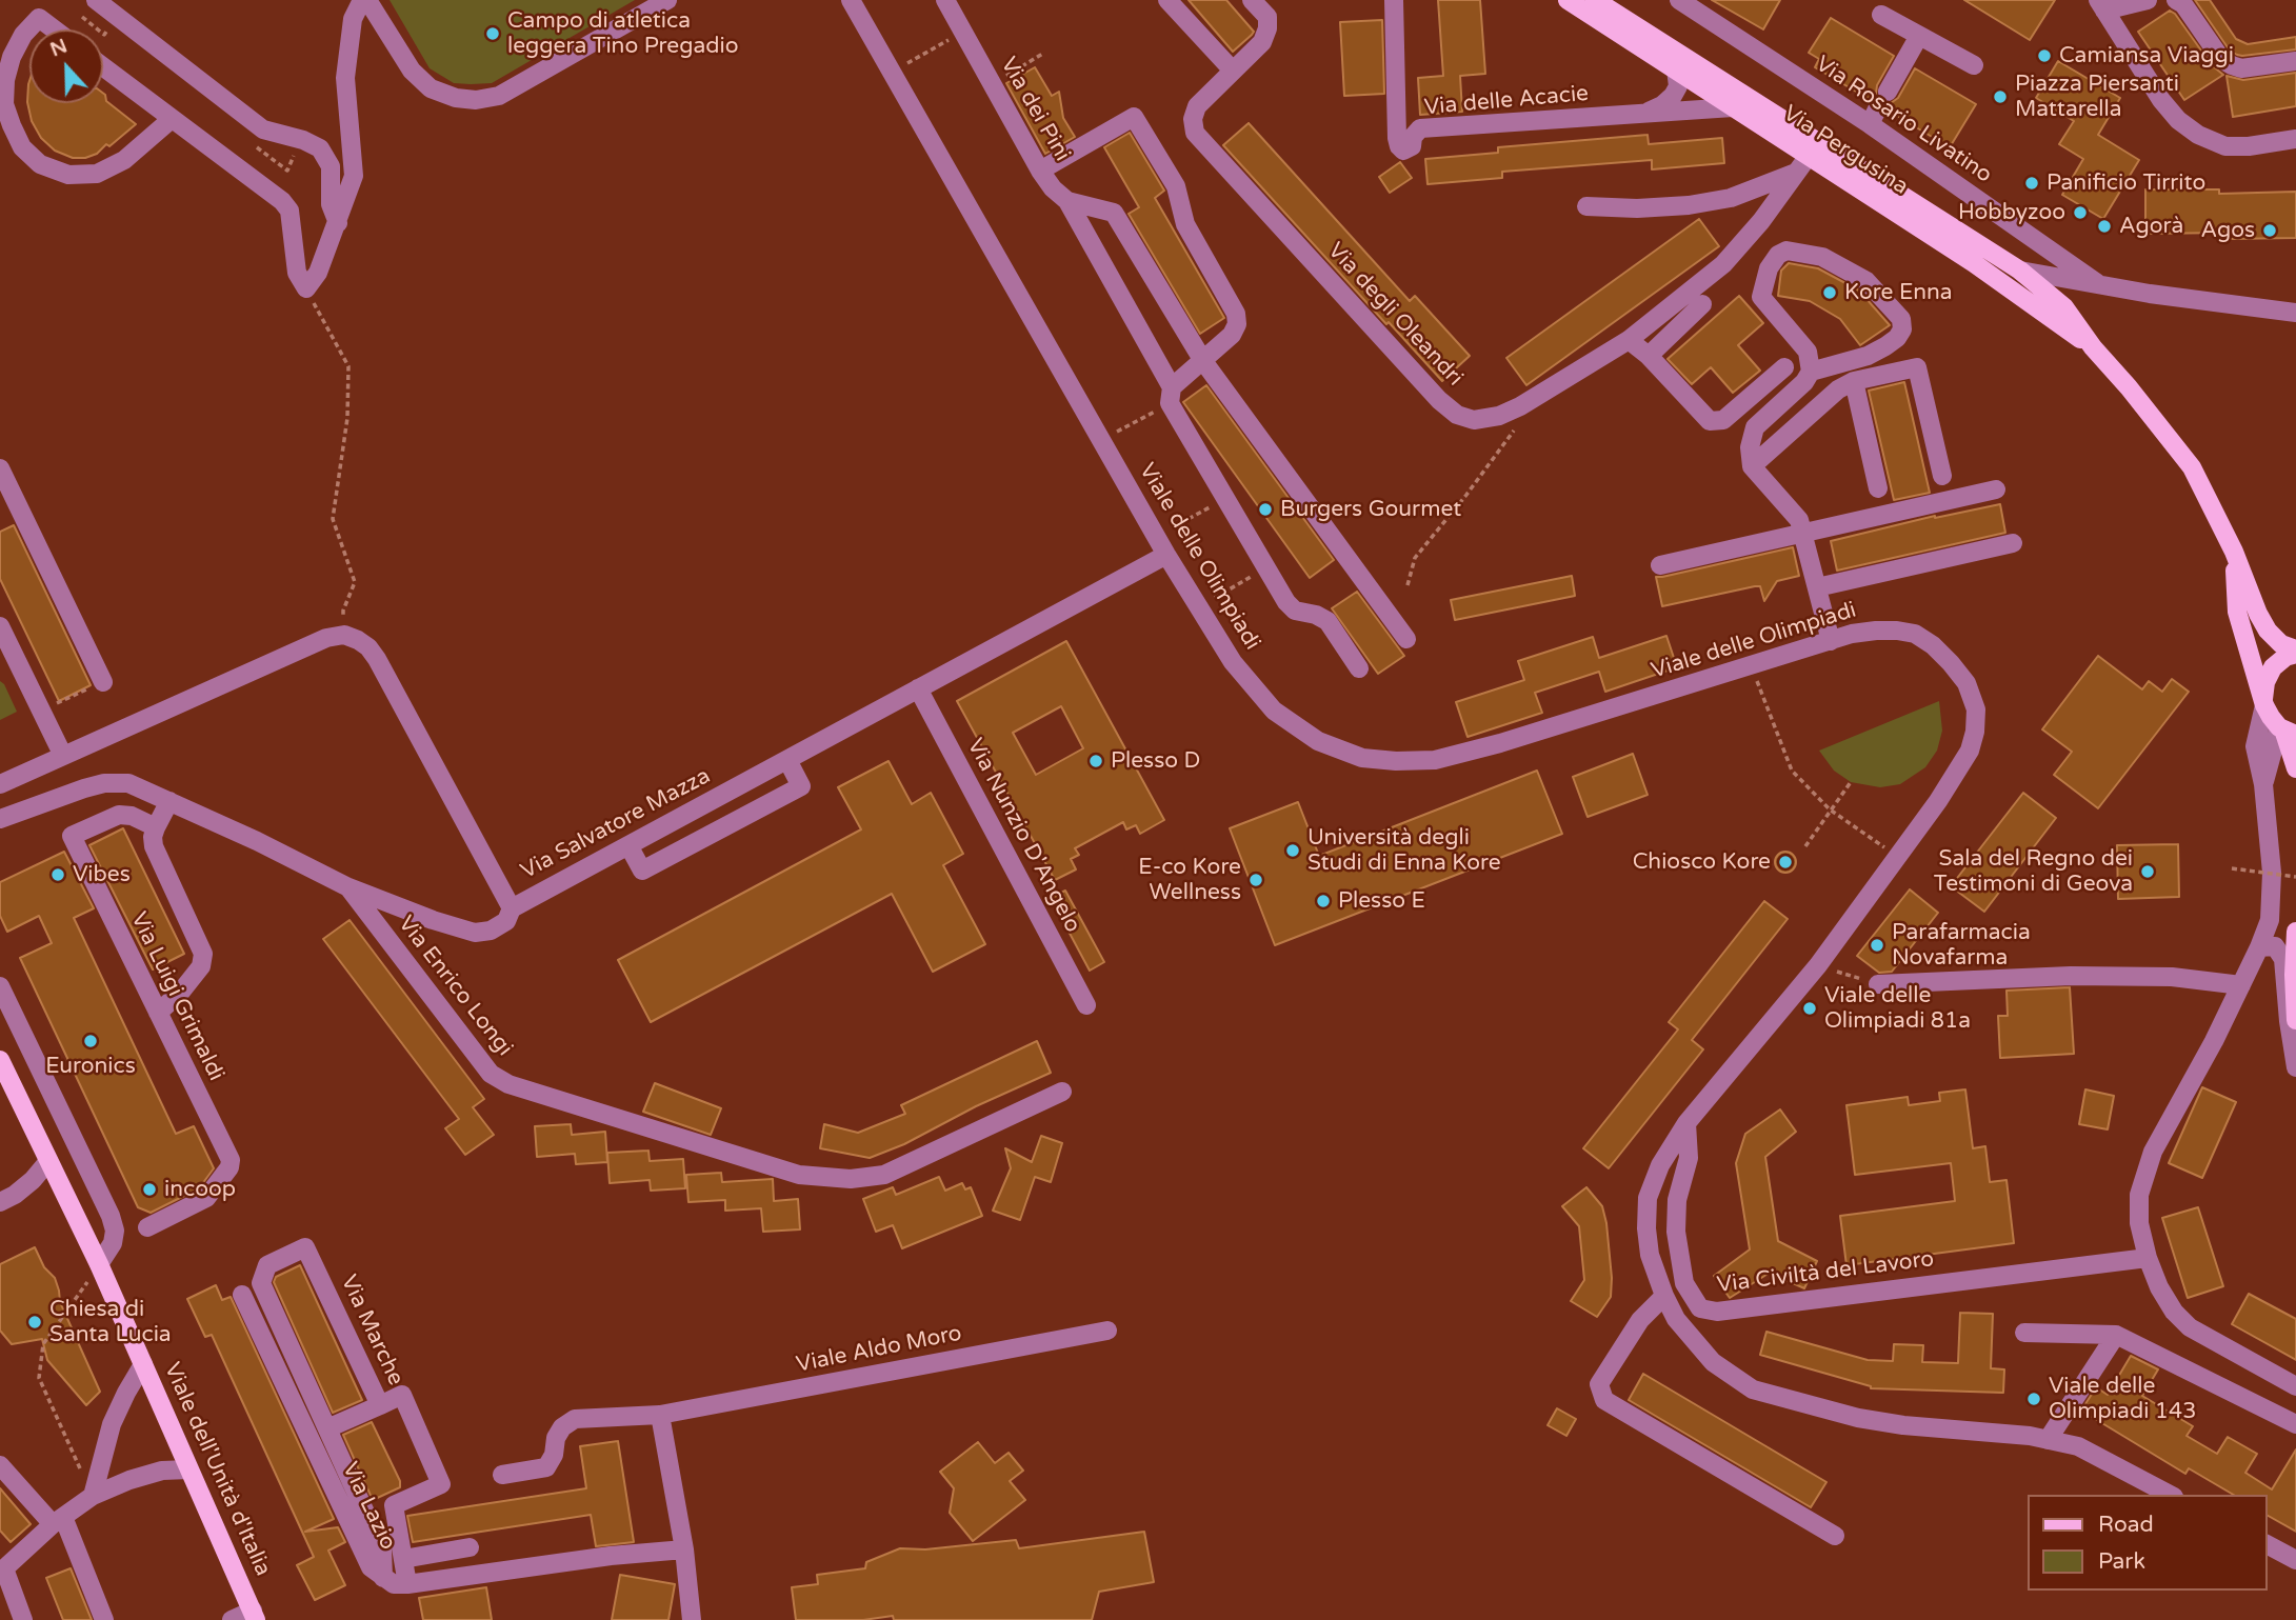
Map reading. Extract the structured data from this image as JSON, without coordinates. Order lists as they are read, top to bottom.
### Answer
{
  "streets": {
    "main road": ["Via Pergusina", "Viale dell'Unità d'Italia"],
    "street": [
      "Via delle Acacie",
      "Via dei Pini",
      "Via Rosario Livatino",
      "Via degli Oleandri",
      "Viale delle Olimpiadi",
      "Via Salvatore Mazza",
      "Via Nunzio D'Angelo",
      "Via Enrico Longi",
      "Via Luigi Grimaldi",
      "Via Civiltà del Lavoro",
      "Via Marche",
      "Viale Aldo Moro",
      "Via Lazio"
    ]
  },
  "crossings": [
    ["Via Rosario Livatino", "Via Pergusina"],
    ["Via Pergusina", "Via degli Oleandri"],
    ["Viale delle Olimpiadi", "Via Salvatore Mazza"],
    ["Viale delle Olimpiadi", "Via Civiltà del Lavoro"],
    ["Via Salvatore Mazza", "Via Nunzio D'Angelo"]
  ],
  "places": [
    "Campo di atletica leggera Tino Pregadio",
    "Camiansa Viaggi",
    "Piazza Piersanti Mattarella",
    "Panificio Tirrito",
    "Hobbyzoo",
    "Agorà",
    "Agos",
    "Kore Enna",
    "Burgers Gourmet",
    "Plesso D",
    "Università degli Studi di Enna Kore",
    "Chiosco Kore",
    "Sala del Regno dei Testimoni di Geova",
    "Vibes",
    "E-co Kore Wellness",
    "Plesso E",
    "Parafarmacia Novafarma",
    "Viale delle Olimpiadi 81a",
    "Euronics",
    "incoop",
    "Chiesa di Santa Lucia",
    "Viale delle Olimpiadi 143"
  ],
  "legend": ["Road", "Park"],
  "north": "top"
}
